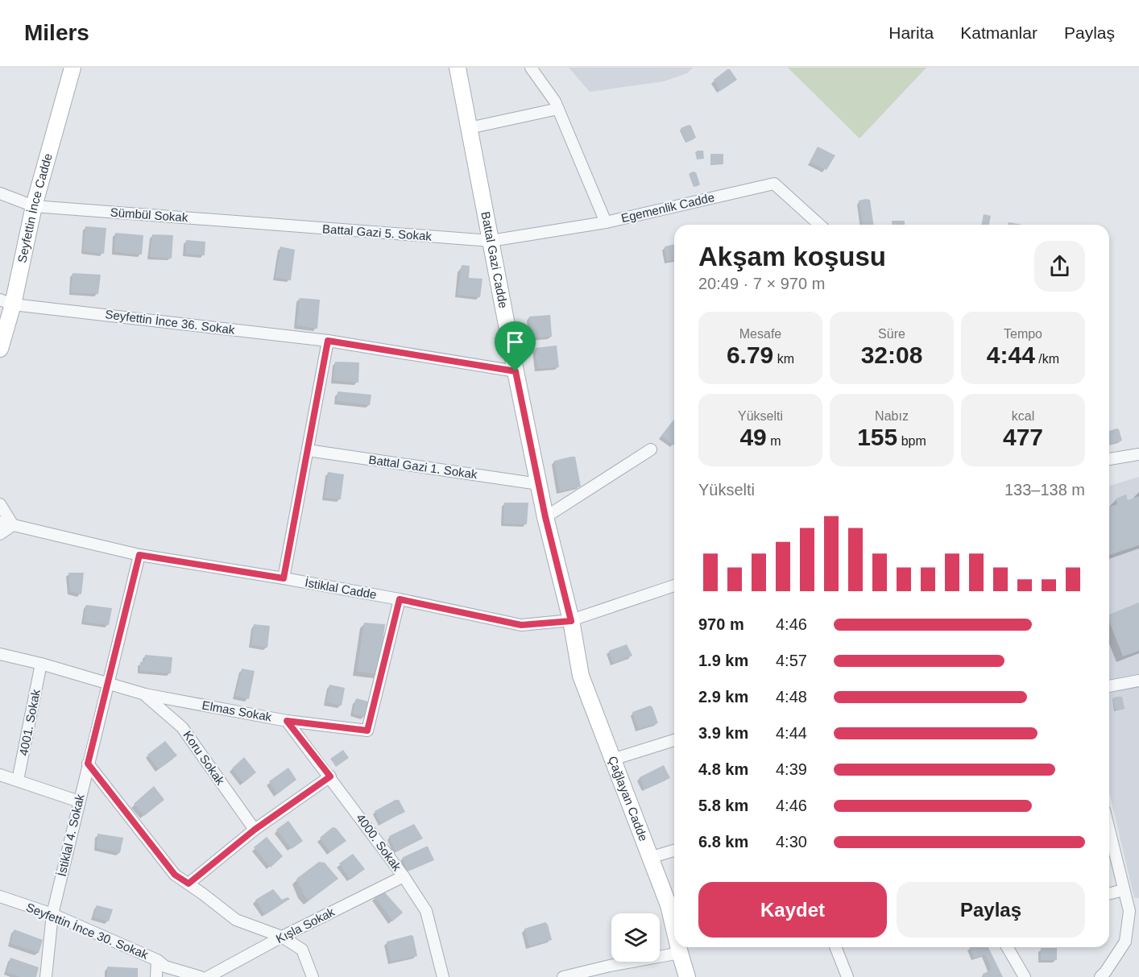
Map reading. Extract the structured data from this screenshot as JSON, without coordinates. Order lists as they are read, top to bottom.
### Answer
{
  "streets": {
    "street": [
      "Seyfettin İnce Cadde",
      "Egemenlik Cadde",
      "Sümbül Sokak",
      "Battal Gazi 5. Sokak",
      "Battal Gazi Cadde",
      "Seyfettin İnce 36. Sokak",
      "Battal Gazi 1. Sokak",
      "İstiklal Cadde",
      "Elmas Sokak",
      "4001. Sokak",
      "Koru Sokak",
      "Çağlayan Cadde",
      "İstiklal 4. Sokak",
      "4000. Sokak",
      "Kışla Sokak",
      "Seyfettin İnce 30. Sokak"
    ]
  },
  "crossings": [
    ["Seyfettin İnce Cadde", "Sümbül Sokak"],
    ["Seyfettin İnce Cadde", "Seyfettin İnce 36. Sokak"],
    ["Egemenlik Cadde", "Battal Gazi 5. Sokak"],
    ["Sümbül Sokak", "Battal Gazi 5. Sokak"],
    ["Battal Gazi 5. Sokak", "Battal Gazi Cadde"],
    ["Battal Gazi Cadde", "Seyfettin İnce 36. Sokak"],
    ["Battal Gazi Cadde", "Battal Gazi 1. Sokak"],
    ["Battal Gazi Cadde", "İstiklal Cadde"],
    ["Battal Gazi Cadde", "Çağlayan Cadde"],
    ["İstiklal Cadde", "Elmas Sokak"],
    ["İstiklal Cadde", "Çağlayan Cadde"],
    ["İstiklal Cadde", "İstiklal 4. Sokak"],
    ["Elmas Sokak", "4001. Sokak"],
    ["Elmas Sokak", "Koru Sokak"],
    ["Elmas Sokak", "İstiklal 4. Sokak"],
    ["Elmas Sokak", "4000. Sokak"],
    ["İstiklal 4. Sokak", "Seyfettin İnce 30. Sokak"],
    ["4000. Sokak", "Kışla Sokak"]
  ],
  "page": {
    "header": "Milers",
    "nav": ["Harita", "Katmanlar", "Paylaş"],
    "heading": ["Akşam koşusu", "20:49 · 7 × 970 m"],
    "stats": [
      ["Mesafe", "6.79 km"],
      ["Süre", "32:08"],
      ["Tempo", "4:44 /km"],
      ["Yükselti", "49 m"],
      ["Nabız", "155 bpm"],
      ["kcal", "477"]
    ],
    "chart": ["Yükselti", "133–138 m"],
    "list": [
      {
        "name": "970 m",
        "note": "4:46"
      },
      {
        "name": "1.9 km",
        "note": "4:57"
      },
      {
        "name": "2.9 km",
        "note": "4:48"
      },
      {
        "name": "3.9 km",
        "note": "4:44"
      },
      {
        "name": "4.8 km",
        "note": "4:39"
      },
      {
        "name": "5.8 km",
        "note": "4:46"
      },
      {
        "name": "6.8 km",
        "note": "4:30"
      }
    ],
    "buttons": ["Kaydet", "Paylaş"]
  }
}
